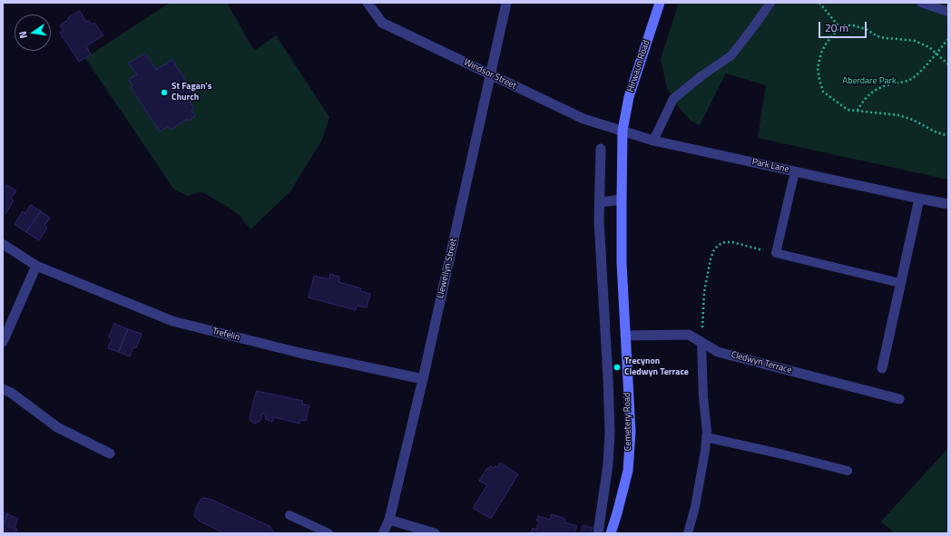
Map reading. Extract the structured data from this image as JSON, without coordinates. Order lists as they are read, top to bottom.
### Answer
{
  "streets": {
    "main road": ["Hirwaun Road", "Cemetery Road"],
    "street": [
      "Windsor Street",
      "Park Lane",
      "Llewellyn Street",
      "Trefelin",
      "Cledwyn Terrace"
    ]
  },
  "crossings": [
    ["Hirwaun Road", "Windsor Street"],
    ["Hirwaun Road", "Park Lane"],
    ["Hirwaun Road", "Cemetery Road"],
    ["Windsor Street", "Park Lane"],
    ["Windsor Street", "Llewellyn Street"],
    ["Windsor Street", "Cemetery Road"],
    ["Park Lane", "Cemetery Road"],
    ["Llewellyn Street", "Trefelin"],
    ["Cledwyn Terrace", "Cemetery Road"]
  ],
  "parks": ["Aberdare Park"],
  "places": ["St Fagan's Church", "Trecynon Cledwyn Terrace"],
  "scale_bar": "20 m",
  "north": "left"
}
